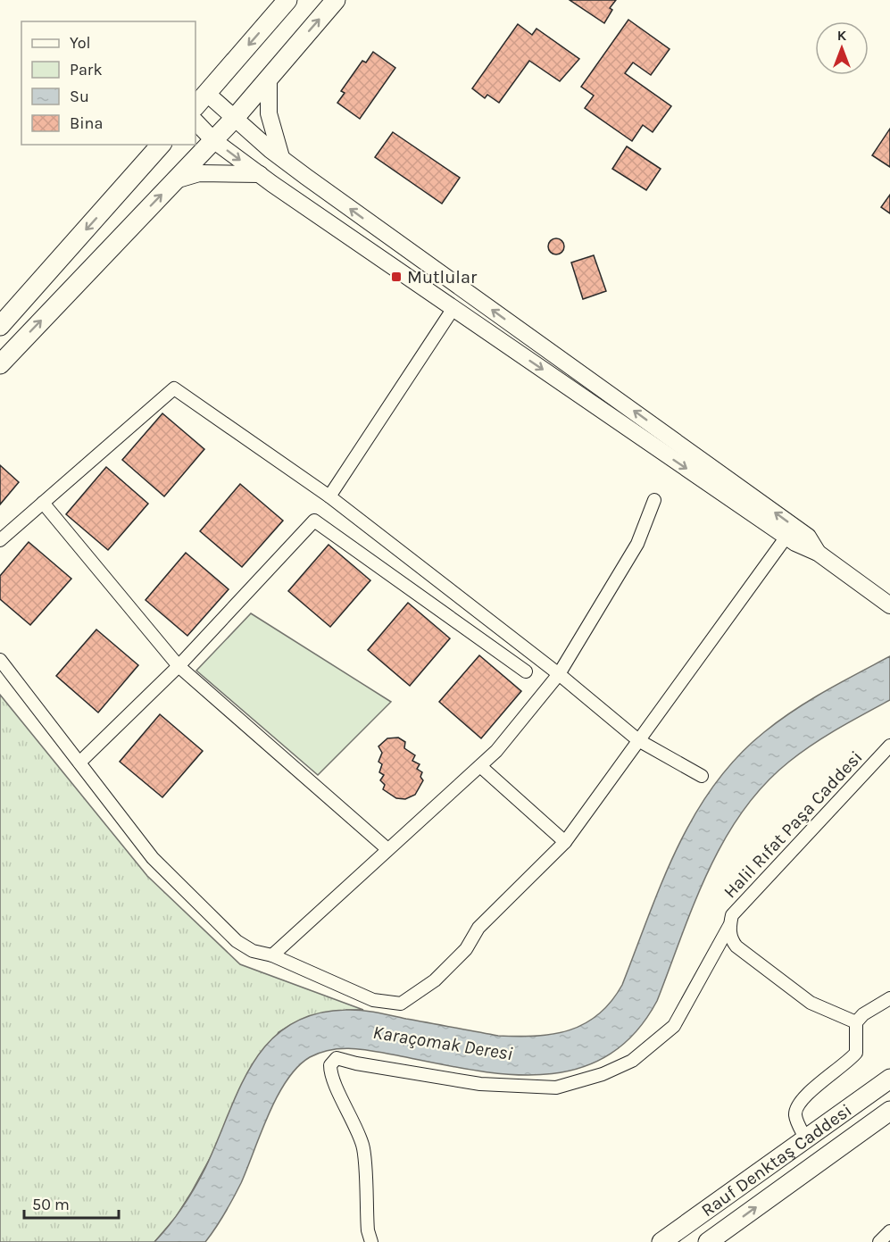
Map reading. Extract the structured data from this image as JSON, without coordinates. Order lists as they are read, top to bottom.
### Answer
{
  "streets": {
    "main road": ["Rauf Denktaş Caddesi"],
    "street": ["Halil Rıfat Paşa Caddesi"]
  },
  "water": ["Karaçomak Deresi"],
  "places": {
    "transit": ["Mutlular"]
  },
  "legend": [
    "Yol",
    "Park",
    "Su",
    "Bina"
  ],
  "scale_bar": "50 m",
  "north": "top"
}
